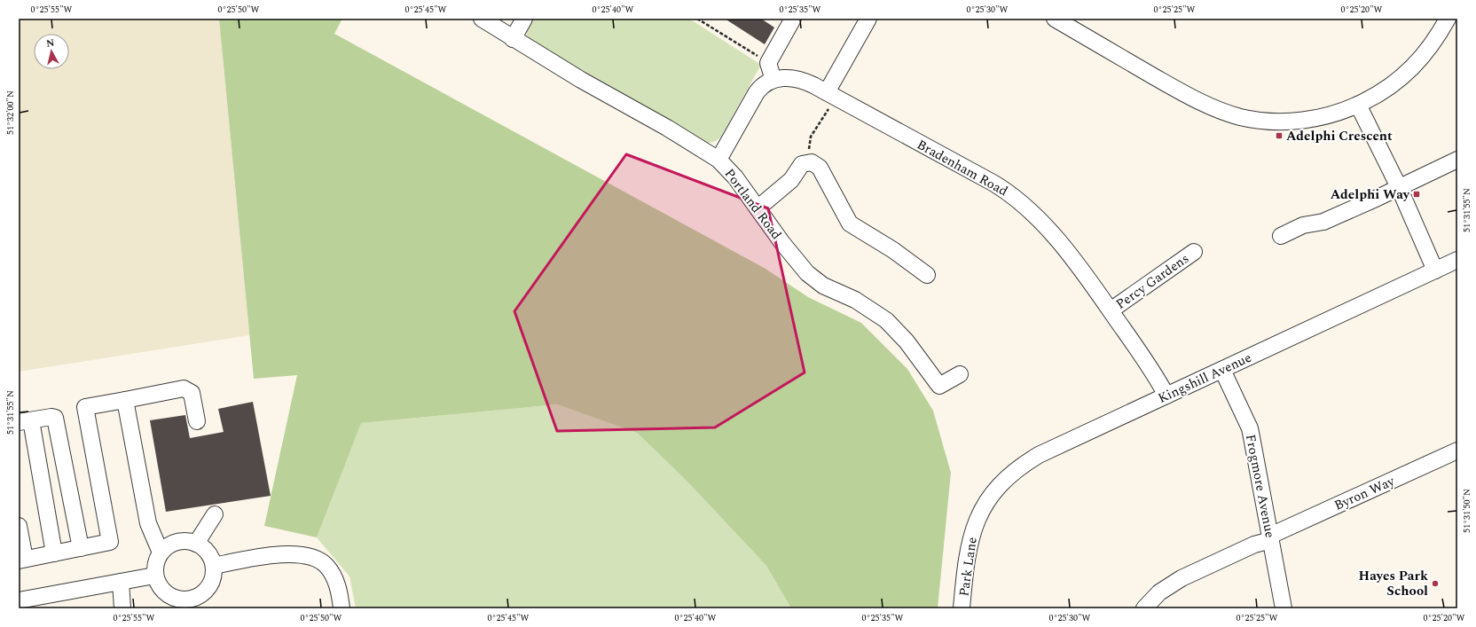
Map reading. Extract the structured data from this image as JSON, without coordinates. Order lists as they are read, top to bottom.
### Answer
{
  "streets": {
    "street": [
      "Bradenham Road",
      "Portland Road",
      "Percy Gardens",
      "Kingshill Avenue",
      "Frogmore Avenue",
      "Byron Way",
      "Park Lane"
    ]
  },
  "crossings": [
    ["Bradenham Road", "Portland Road"],
    ["Bradenham Road", "Percy Gardens"],
    ["Bradenham Road", "Kingshill Avenue"],
    ["Kingshill Avenue", "Frogmore Avenue"],
    ["Kingshill Avenue", "Park Lane"],
    ["Frogmore Avenue", "Byron Way"]
  ],
  "places": {
    "transit": ["Adelphi Crescent", "Adelphi Way"],
    "other": ["Hayes Park School"]
  },
  "north": "top",
  "coordinates": [
    "0°25'55\"W",
    "0°25'50\"W",
    "0°25'45\"W",
    "0°25'40\"W",
    "0°25'35\"W",
    "0°25'30\"W",
    "0°25'25\"W",
    "0°25'20\"W",
    "51°32'00\"N",
    "51°31'55\"N",
    "51°31'50\"N"
  ]
}
